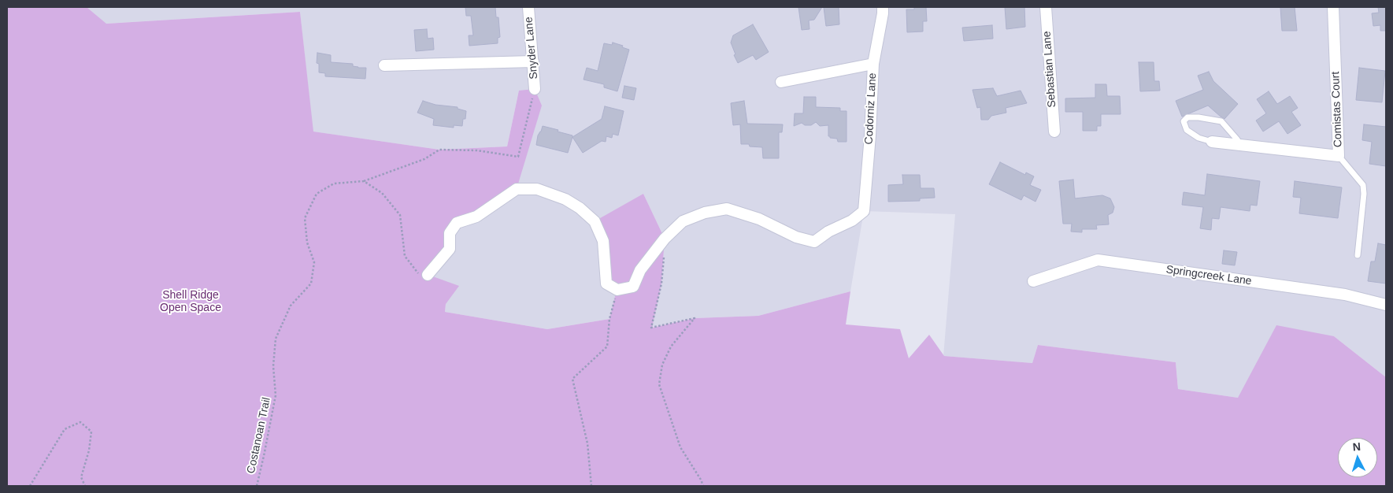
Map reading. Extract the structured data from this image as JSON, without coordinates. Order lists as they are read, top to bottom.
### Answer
{
  "streets": {
    "street": [
      "Snyder Lane",
      "Sebastian Lane",
      "Codorniz Lane",
      "Comistas Court",
      "Springcreek Lane"
    ],
    "path": ["Costanoan Trail"]
  },
  "crossings": [
    ["Snyder Lane", "Costanoan Trail"]
  ],
  "parks": ["Shell Ridge Open Space"],
  "north": "top"
}
